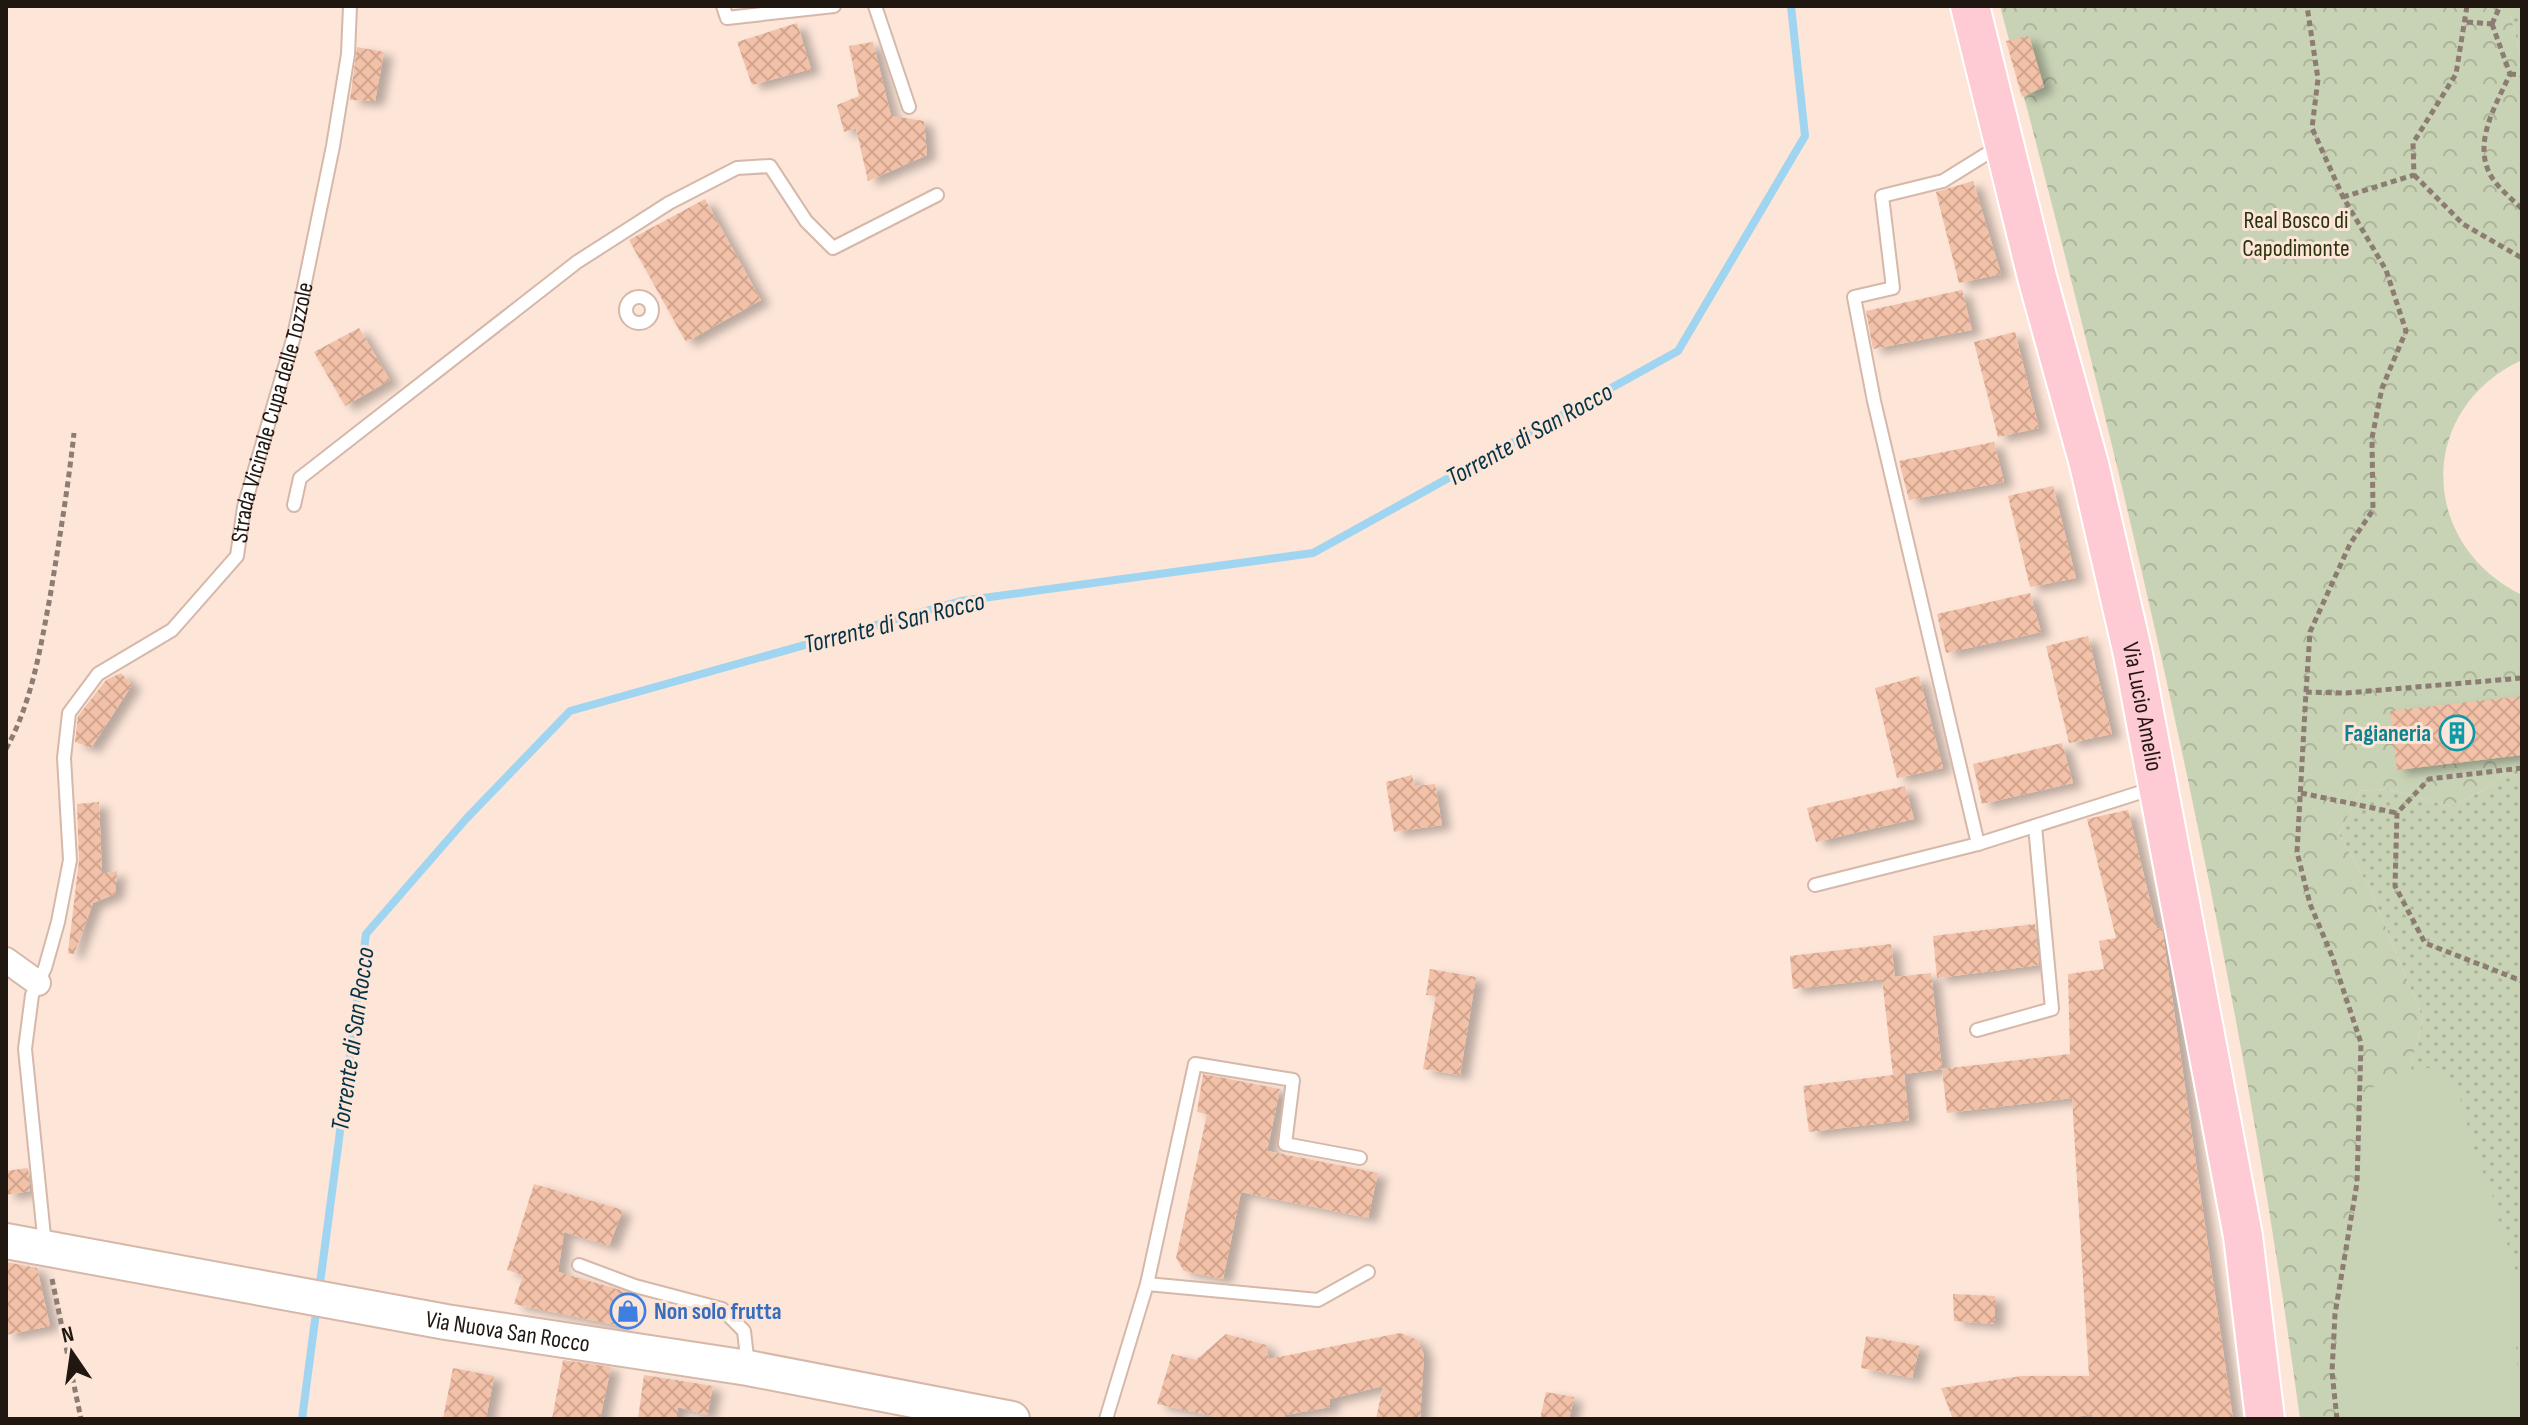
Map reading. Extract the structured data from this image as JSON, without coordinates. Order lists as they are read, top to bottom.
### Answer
{
  "streets": {
    "main road": ["Via Lucio Amelio", "Via Nuova San Rocco"],
    "lane": ["Strada Vicinale Cupa delle Tozzole"]
  },
  "crossings": [
    ["Strada Vicinale Cupa delle Tozzole", "Via Nuova San Rocco"]
  ],
  "water": ["Torrente di San Rocco"],
  "parks": ["Real Bosco di Capodimonte"],
  "places": {
    "building": ["Fagianeria"],
    "shop": ["Non solo frutta"]
  },
  "north": "top"
}
